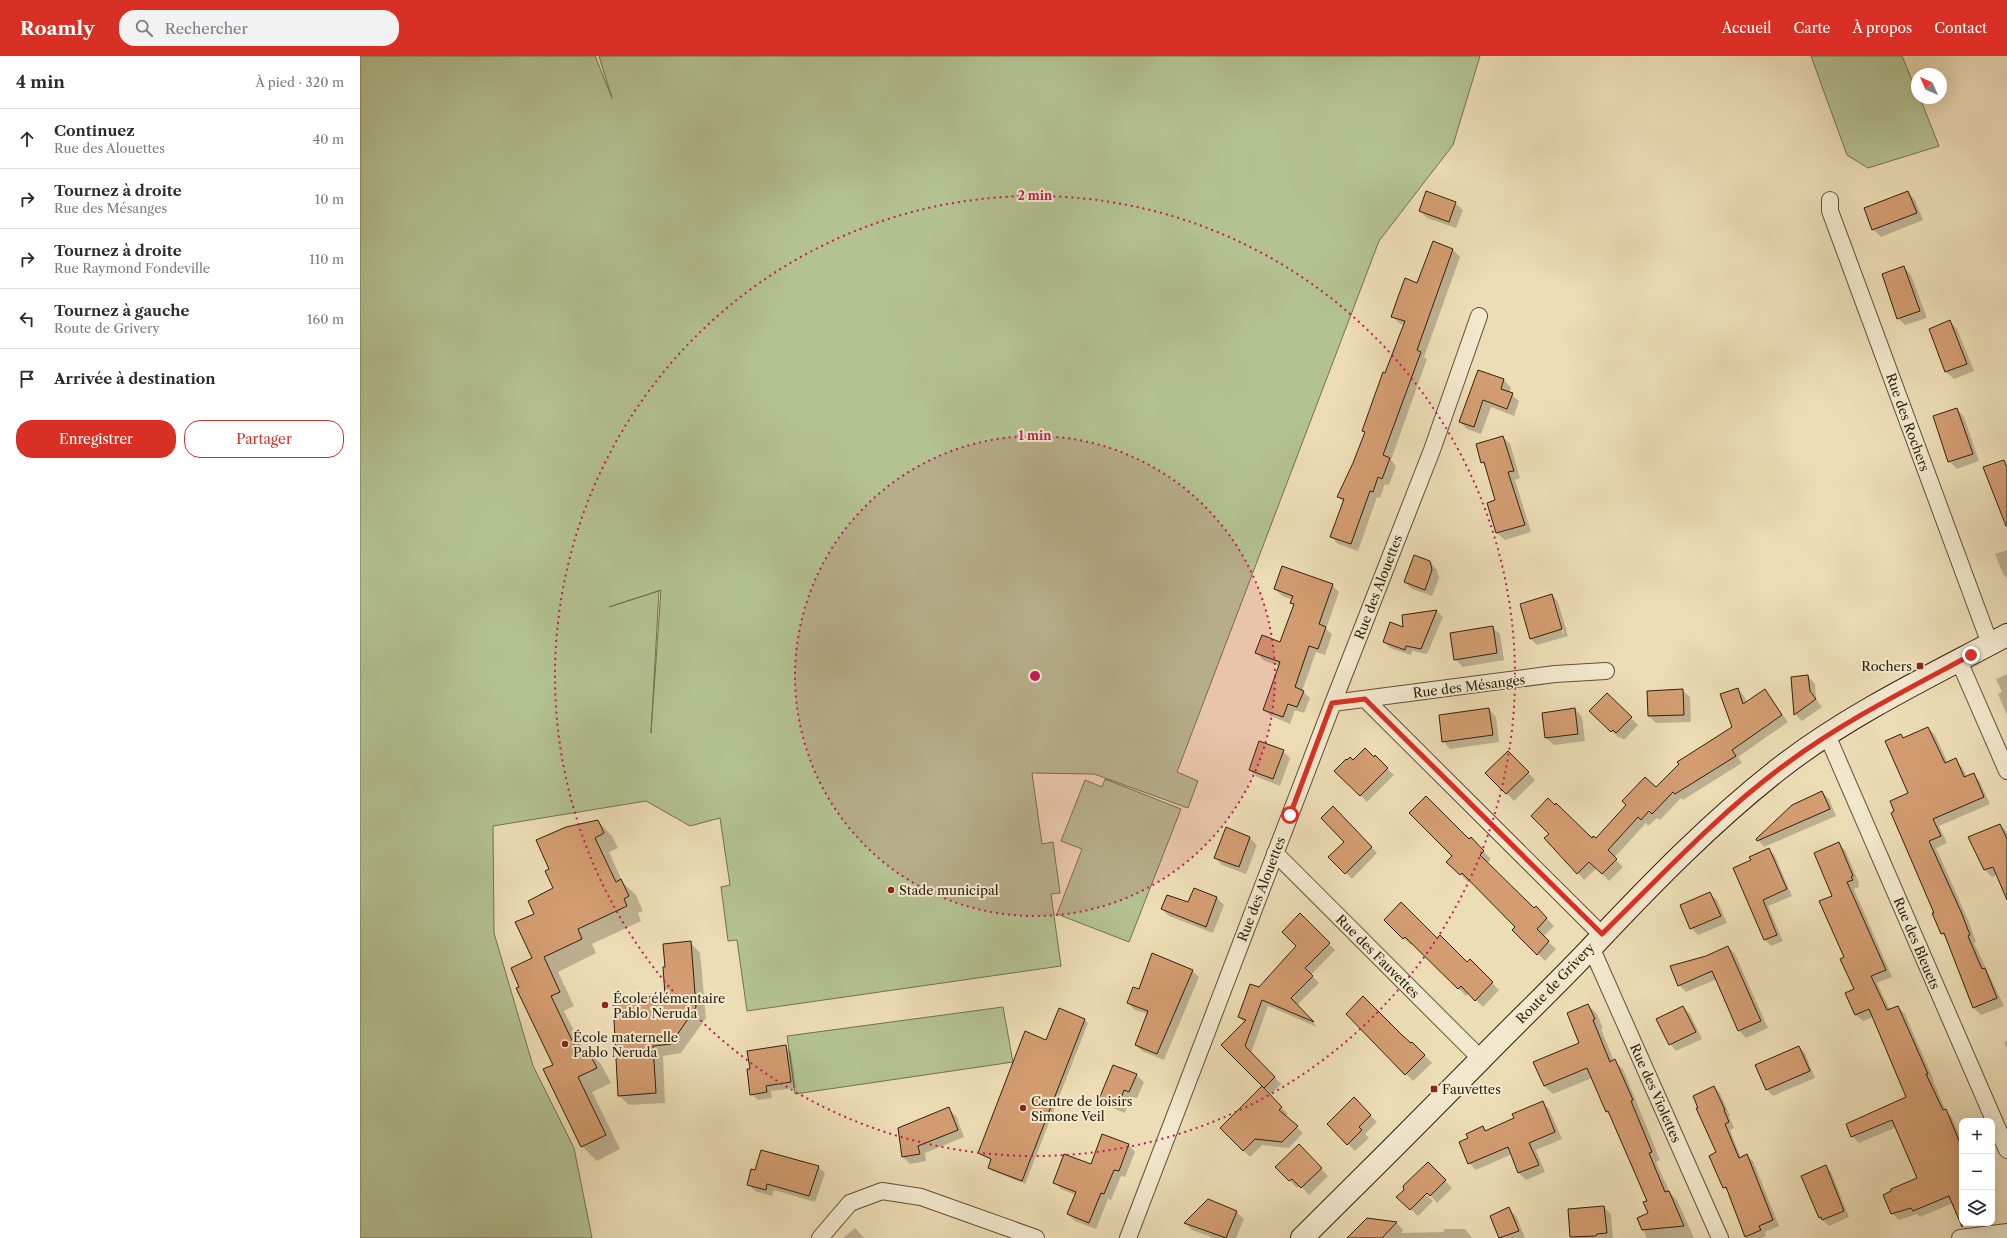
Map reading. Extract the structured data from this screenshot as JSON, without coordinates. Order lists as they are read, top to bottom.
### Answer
{
  "streets": {
    "street": [
      "Rue des Rochers",
      "Rue des Alouettes",
      "Rue des Mésanges",
      "Rue des Bleuets",
      "Rue des Fauvettes",
      "Route de Grivery",
      "Rue des Violettes"
    ]
  },
  "crossings": [
    ["Rue des Rochers", "Route de Grivery"],
    ["Rue des Alouettes", "Rue des Mésanges"],
    ["Rue des Alouettes", "Rue des Fauvettes"],
    ["Rue des Bleuets", "Route de Grivery"],
    ["Rue des Fauvettes", "Route de Grivery"],
    ["Route de Grivery", "Rue des Violettes"]
  ],
  "places": {
    "transit": ["Rochers", "Fauvettes"],
    "other": [
      "Stade municipal",
      "École élémentaire Pablo Neruda",
      "École maternelle Pablo Neruda",
      "Centre de loisirs Simone Veil"
    ]
  },
  "north": "top left",
  "page": {
    "header": "Roamly",
    "search": "Rechercher",
    "nav": [
      "Accueil",
      "Carte",
      "À propos",
      "Contact"
    ],
    "heading": ["4 min", "À pied · 320 m"],
    "list": [
      ["Continuez", "Rue des Alouettes", "40 m"],
      ["Tournez à droite", "Rue des Mésanges", "10 m"],
      ["Tournez à droite", "Rue Raymond Fondeville", "110 m"],
      ["Tournez à gauche", "Route de Grivery", "160 m"],
      "Arrivée à destination"
    ],
    "buttons": ["Enregistrer", "Partager"],
    "map_buttons": ["+", "−"]
  },
  "rings": ["2 min", "1 min"]
}
